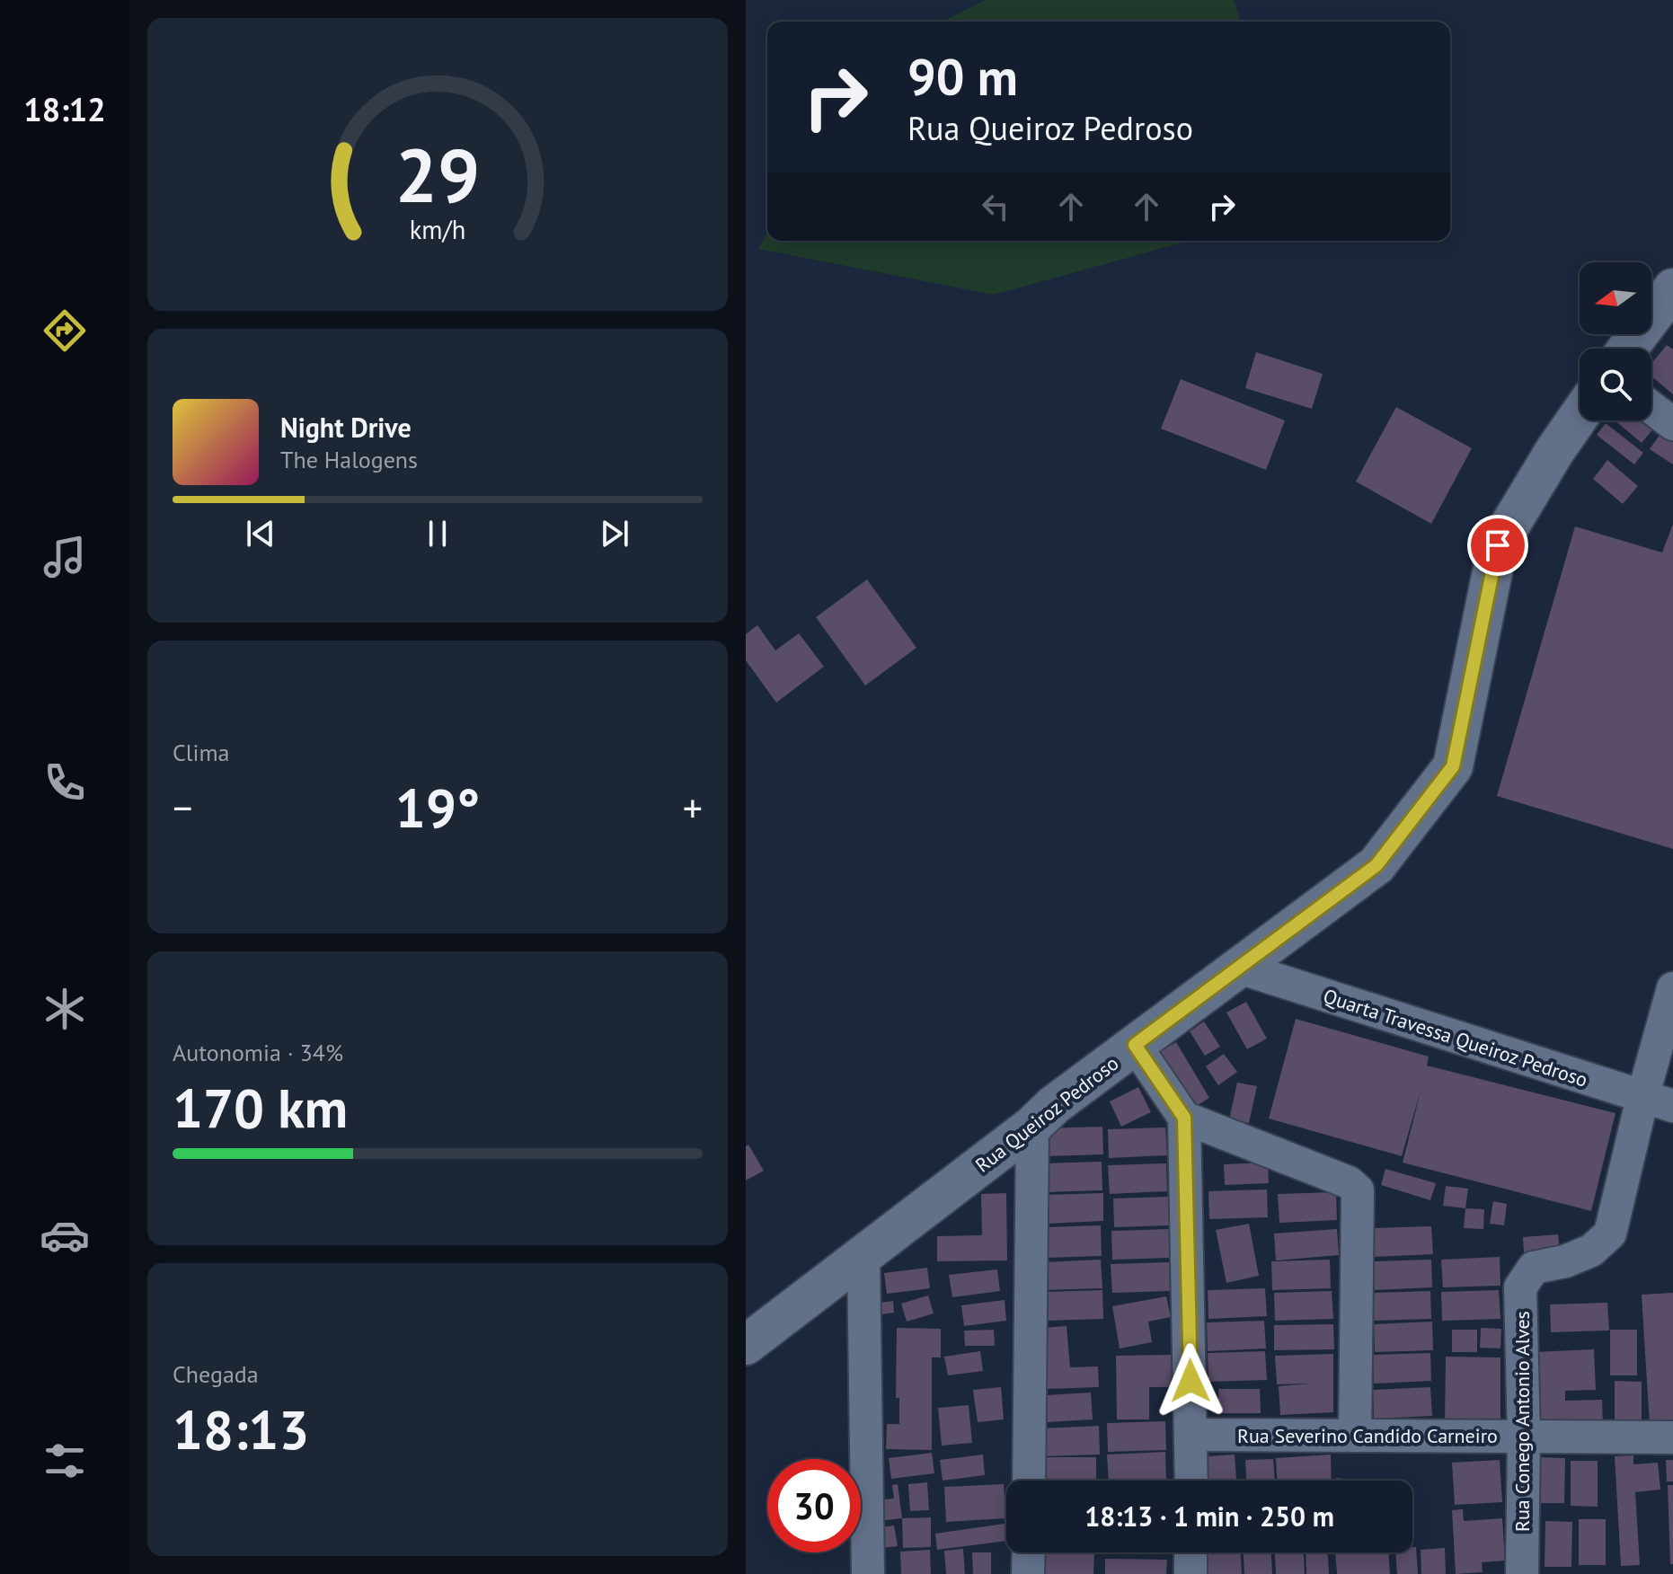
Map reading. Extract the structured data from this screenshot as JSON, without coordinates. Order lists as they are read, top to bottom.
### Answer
{
  "streets": {
    "street": [
      "Quarta Travessa Queiroz Pedroso",
      "Rua Queiroz Pedroso",
      "Rua Conego Antonio Alves",
      "Rua Severino Candido Carneiro"
    ]
  },
  "crossings": [
    ["Quarta Travessa Queiroz Pedroso", "Rua Queiroz Pedroso"],
    ["Quarta Travessa Queiroz Pedroso", "Rua Conego Antonio Alves"],
    ["Rua Conego Antonio Alves", "Rua Severino Candido Carneiro"]
  ],
  "north": "left",
  "page": {
    "tabs": "18:12",
    "turn": ["90 m", "Rua Queiroz Pedroso"],
    "song": ["Night Drive", "The Halogens"],
    "tile": [
      "Clima",
      ["Autonomia · 34%", "170 km"],
      ["Chegada", "18:13"]
    ],
    "heat": ["−", "19°", "+"],
    "limit": "30",
    "trip": "18:13 · 1 min · 250 m",
    "gauge": ["29", "km/h"]
  }
}
